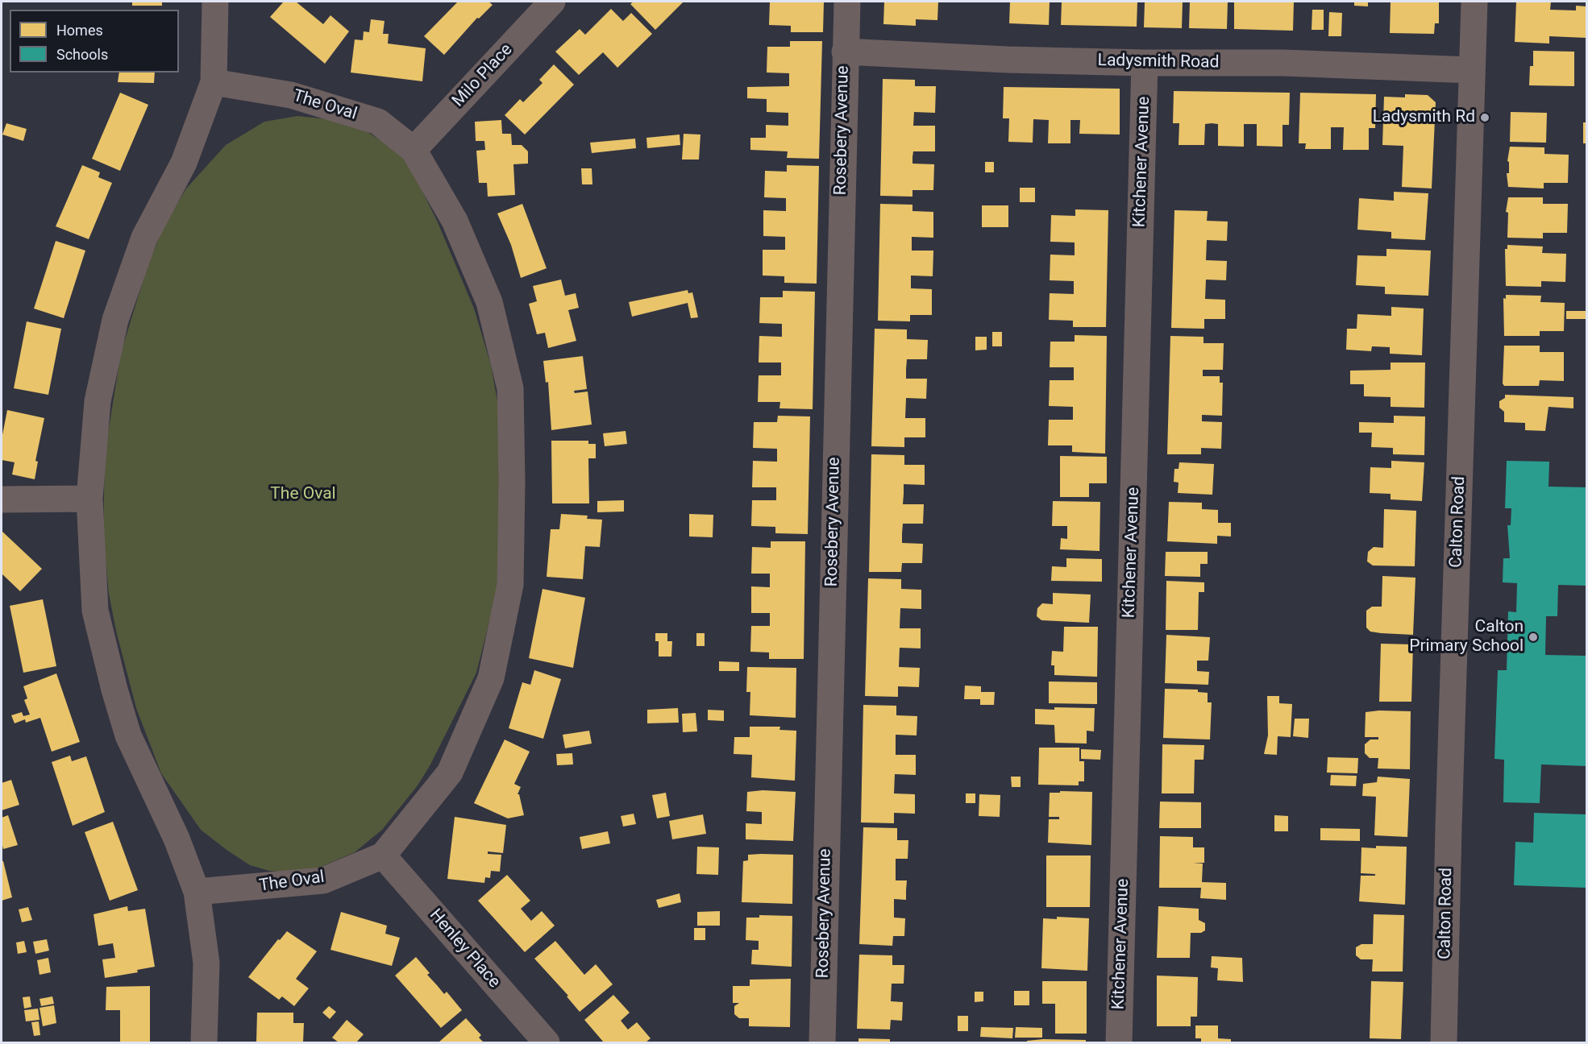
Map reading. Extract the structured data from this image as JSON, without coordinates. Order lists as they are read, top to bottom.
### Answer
{
  "streets": {
    "street": [
      "Ladysmith Road",
      "Milo Place",
      "The Oval",
      "Rosebery Avenue",
      "Kitchener Avenue",
      "Calton Road",
      "Henley Place"
    ]
  },
  "crossings": [
    ["Ladysmith Road", "Rosebery Avenue"],
    ["Ladysmith Road", "Kitchener Avenue"],
    ["Ladysmith Road", "Calton Road"],
    ["Milo Place", "The Oval"],
    ["The Oval", "Henley Place"]
  ],
  "parks": ["The Oval"],
  "places": ["Ladysmith Rd", "Calton Primary School"],
  "legend": ["Homes", "Schools"]
}
